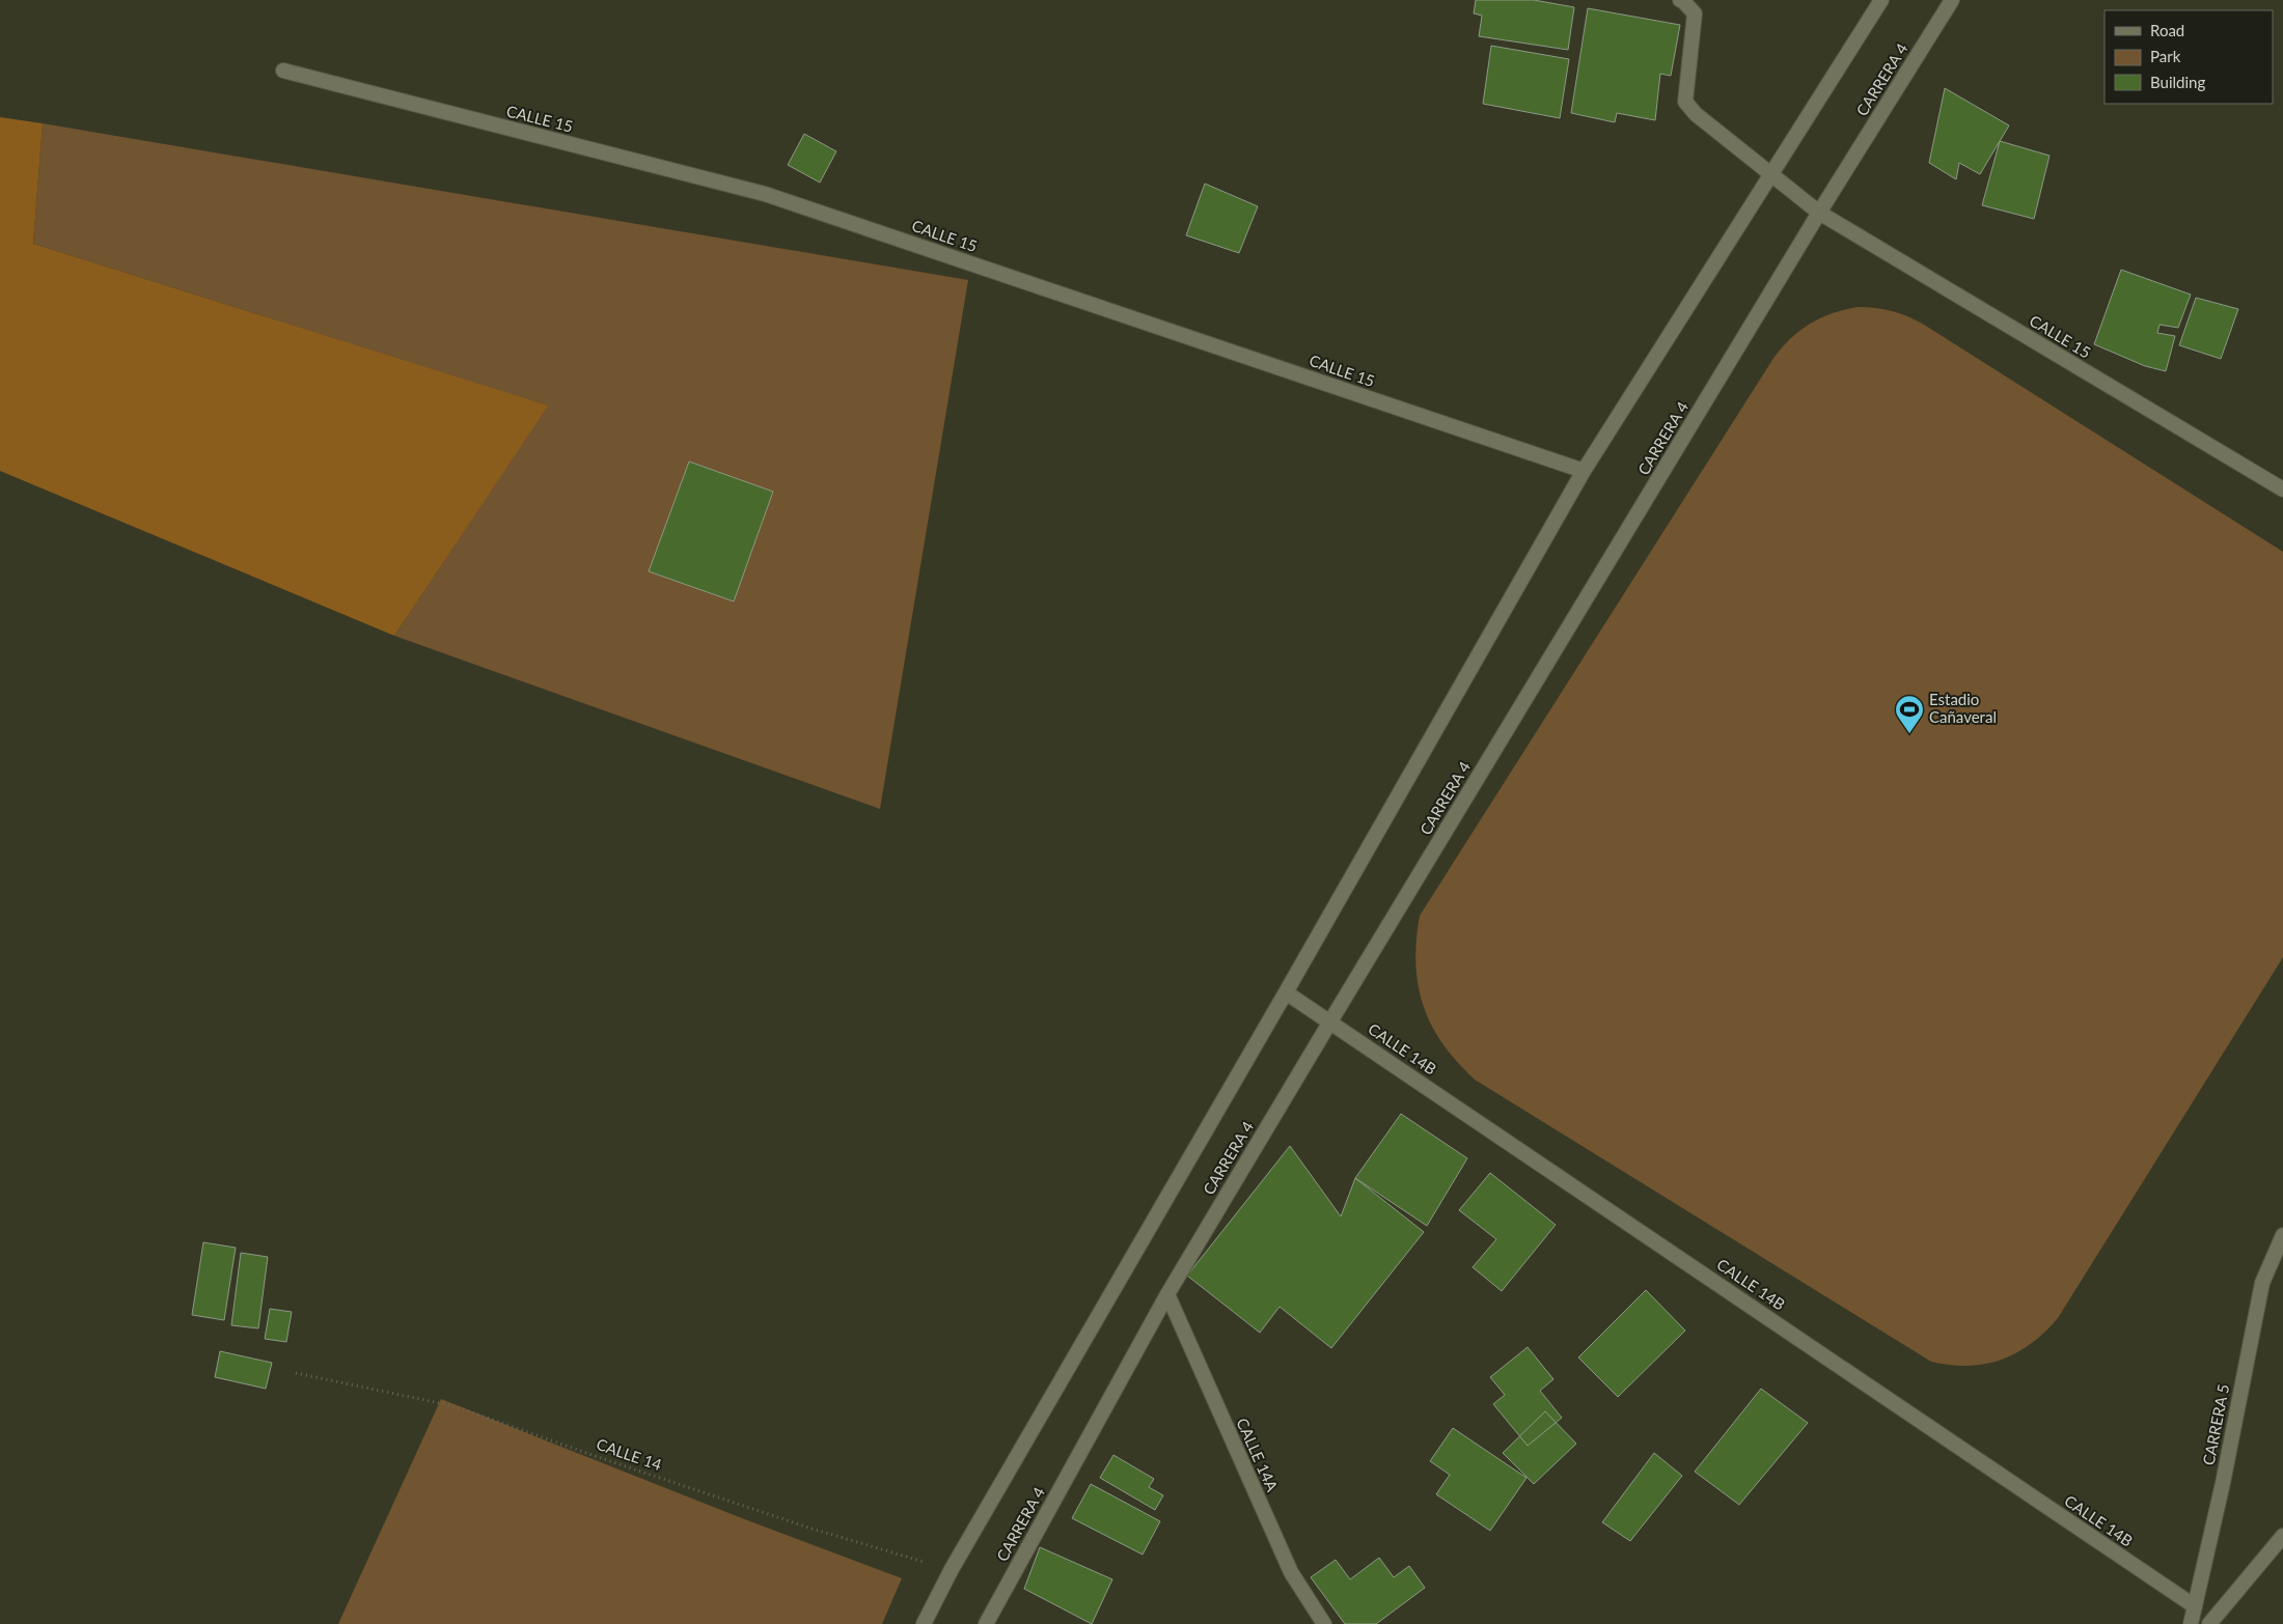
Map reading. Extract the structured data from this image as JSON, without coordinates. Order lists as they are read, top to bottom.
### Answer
{
  "streets": {
    "street": [
      "CARRERA 4",
      "CALLE 15",
      "CALLE 14B",
      "CARRERA 5",
      "CALLE 14A"
    ],
    "path": ["CALLE 14"]
  },
  "crossings": [
    ["CARRERA 4", "CALLE 15"],
    ["CARRERA 4", "CALLE 14B"],
    ["CARRERA 4", "CALLE 14A"],
    ["CALLE 14B", "CARRERA 5"]
  ],
  "places": {
    "sports": ["Estadio Cañaveral"]
  },
  "legend": ["Road", "Park", "Building"]
}
